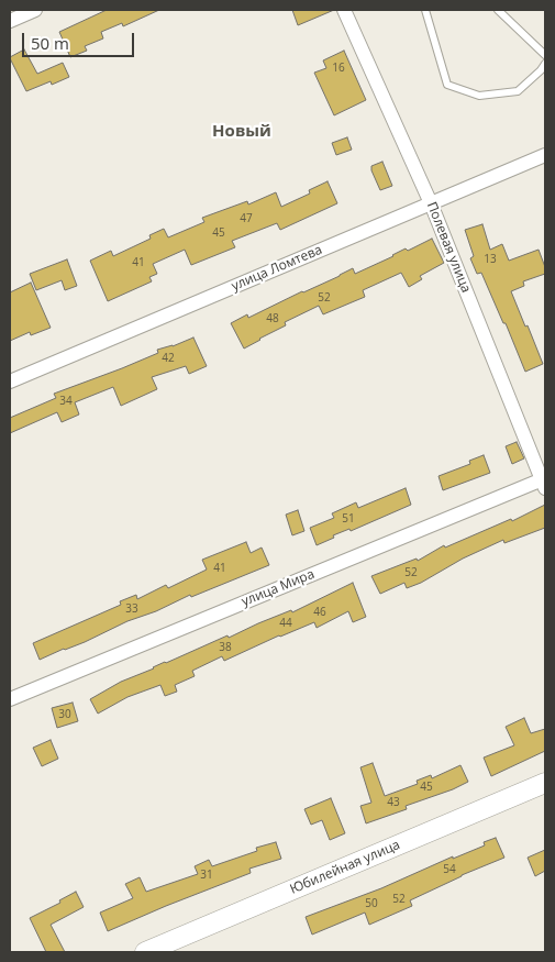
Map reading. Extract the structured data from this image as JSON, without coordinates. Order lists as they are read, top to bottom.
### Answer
{
  "streets": {
    "street": [
      "Полевая улица",
      "улица Ломтева",
      "улица Мира",
      "Юбилейная улица"
    ]
  },
  "crossings": [
    ["Полевая улица", "улица Ломтева"],
    ["Полевая улица", "улица Мира"]
  ],
  "districts": ["Новый"],
  "house_numbers": [
    "16",
    "47",
    "45",
    "13",
    "41",
    "52",
    "48",
    "42",
    "34",
    "51",
    "41",
    "52",
    "33",
    "46",
    "44",
    "38",
    "30",
    "45",
    "43",
    "54",
    "31",
    "52",
    "50"
  ],
  "scale_bar": "50 m"
}
